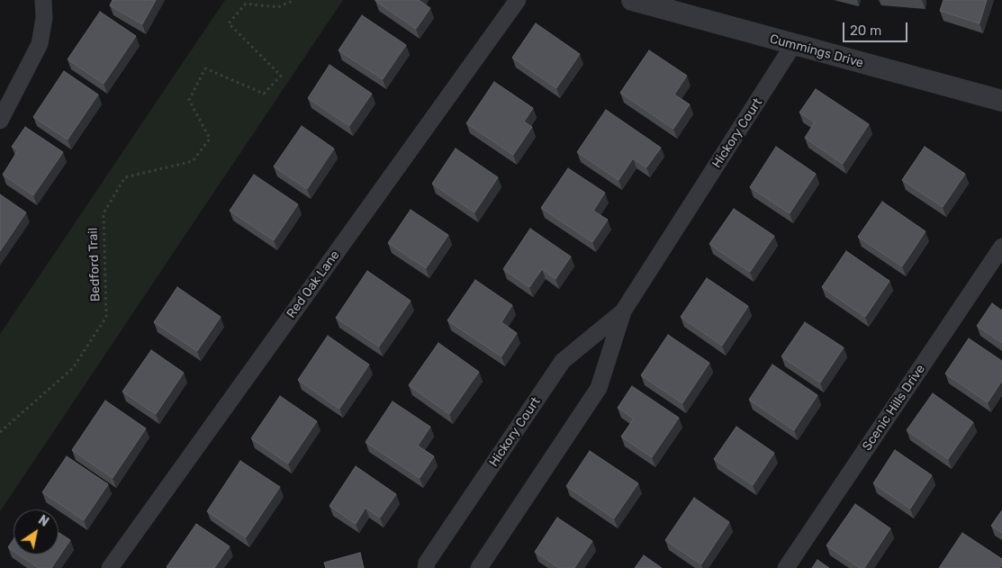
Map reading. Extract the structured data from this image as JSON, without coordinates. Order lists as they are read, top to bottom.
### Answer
{
  "streets": {
    "street": [
      "Cummings Drive",
      "Hickory Court",
      "Red Oak Lane",
      "Scenic Hills Drive"
    ],
    "path": ["Bedford Trail"]
  },
  "crossings": [
    ["Cummings Drive", "Hickory Court"]
  ],
  "scale_bar": "20 m",
  "north": "top right"
}
